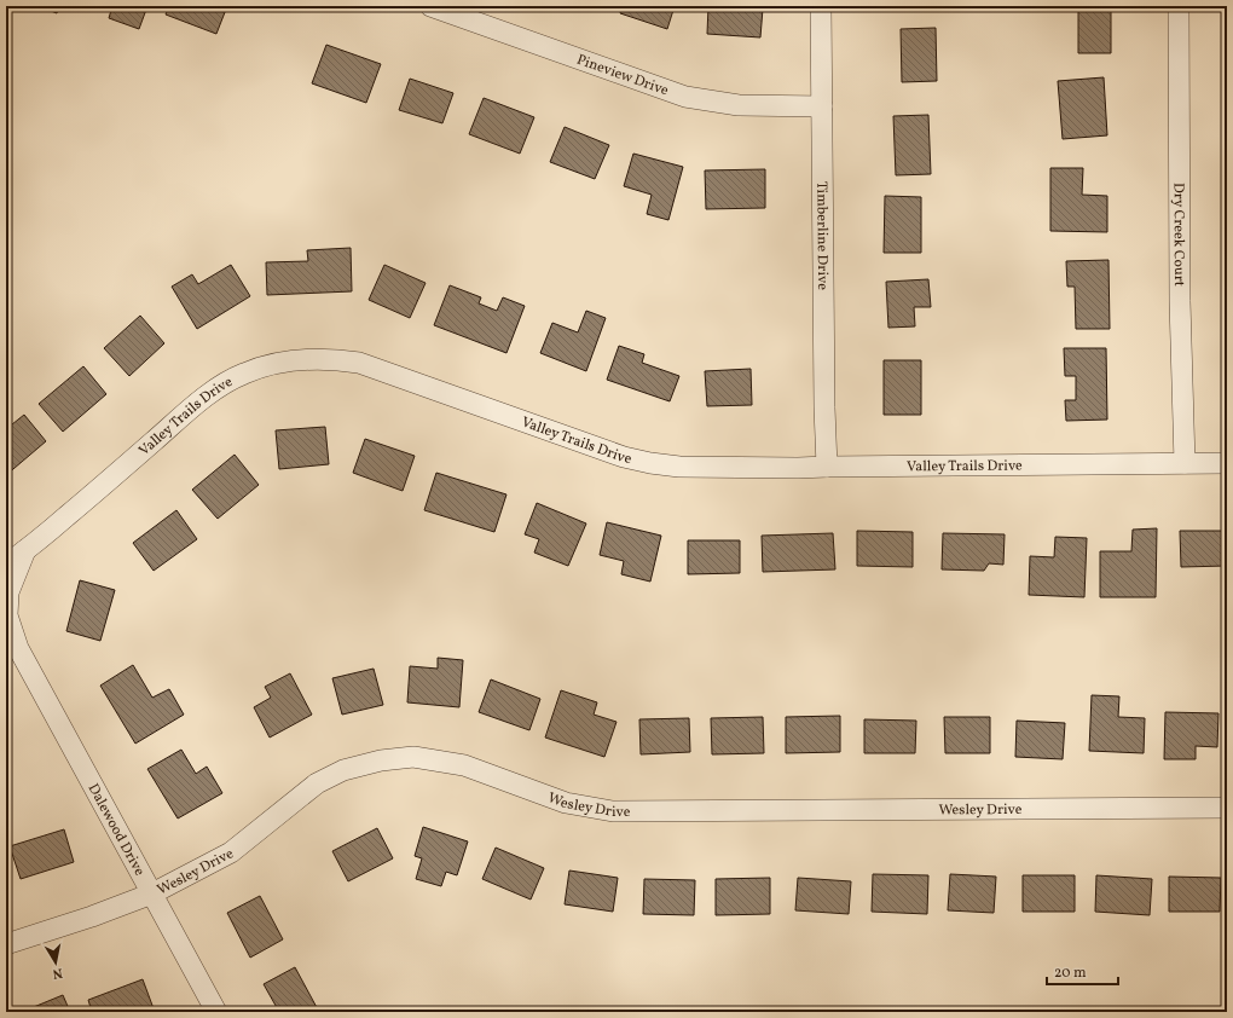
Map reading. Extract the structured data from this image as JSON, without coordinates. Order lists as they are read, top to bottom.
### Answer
{
  "streets": {
    "street": [
      "Pineview Drive",
      "Dry Creek Court",
      "Timberline Drive",
      "Valley Trails Drive",
      "Wesley Drive",
      "Dalewood Drive"
    ]
  },
  "crossings": [
    ["Pineview Drive", "Timberline Drive"],
    ["Dry Creek Court", "Valley Trails Drive"],
    ["Timberline Drive", "Valley Trails Drive"],
    ["Valley Trails Drive", "Dalewood Drive"],
    ["Wesley Drive", "Dalewood Drive"]
  ],
  "scale_bar": "20 m",
  "north": "bottom"
}
